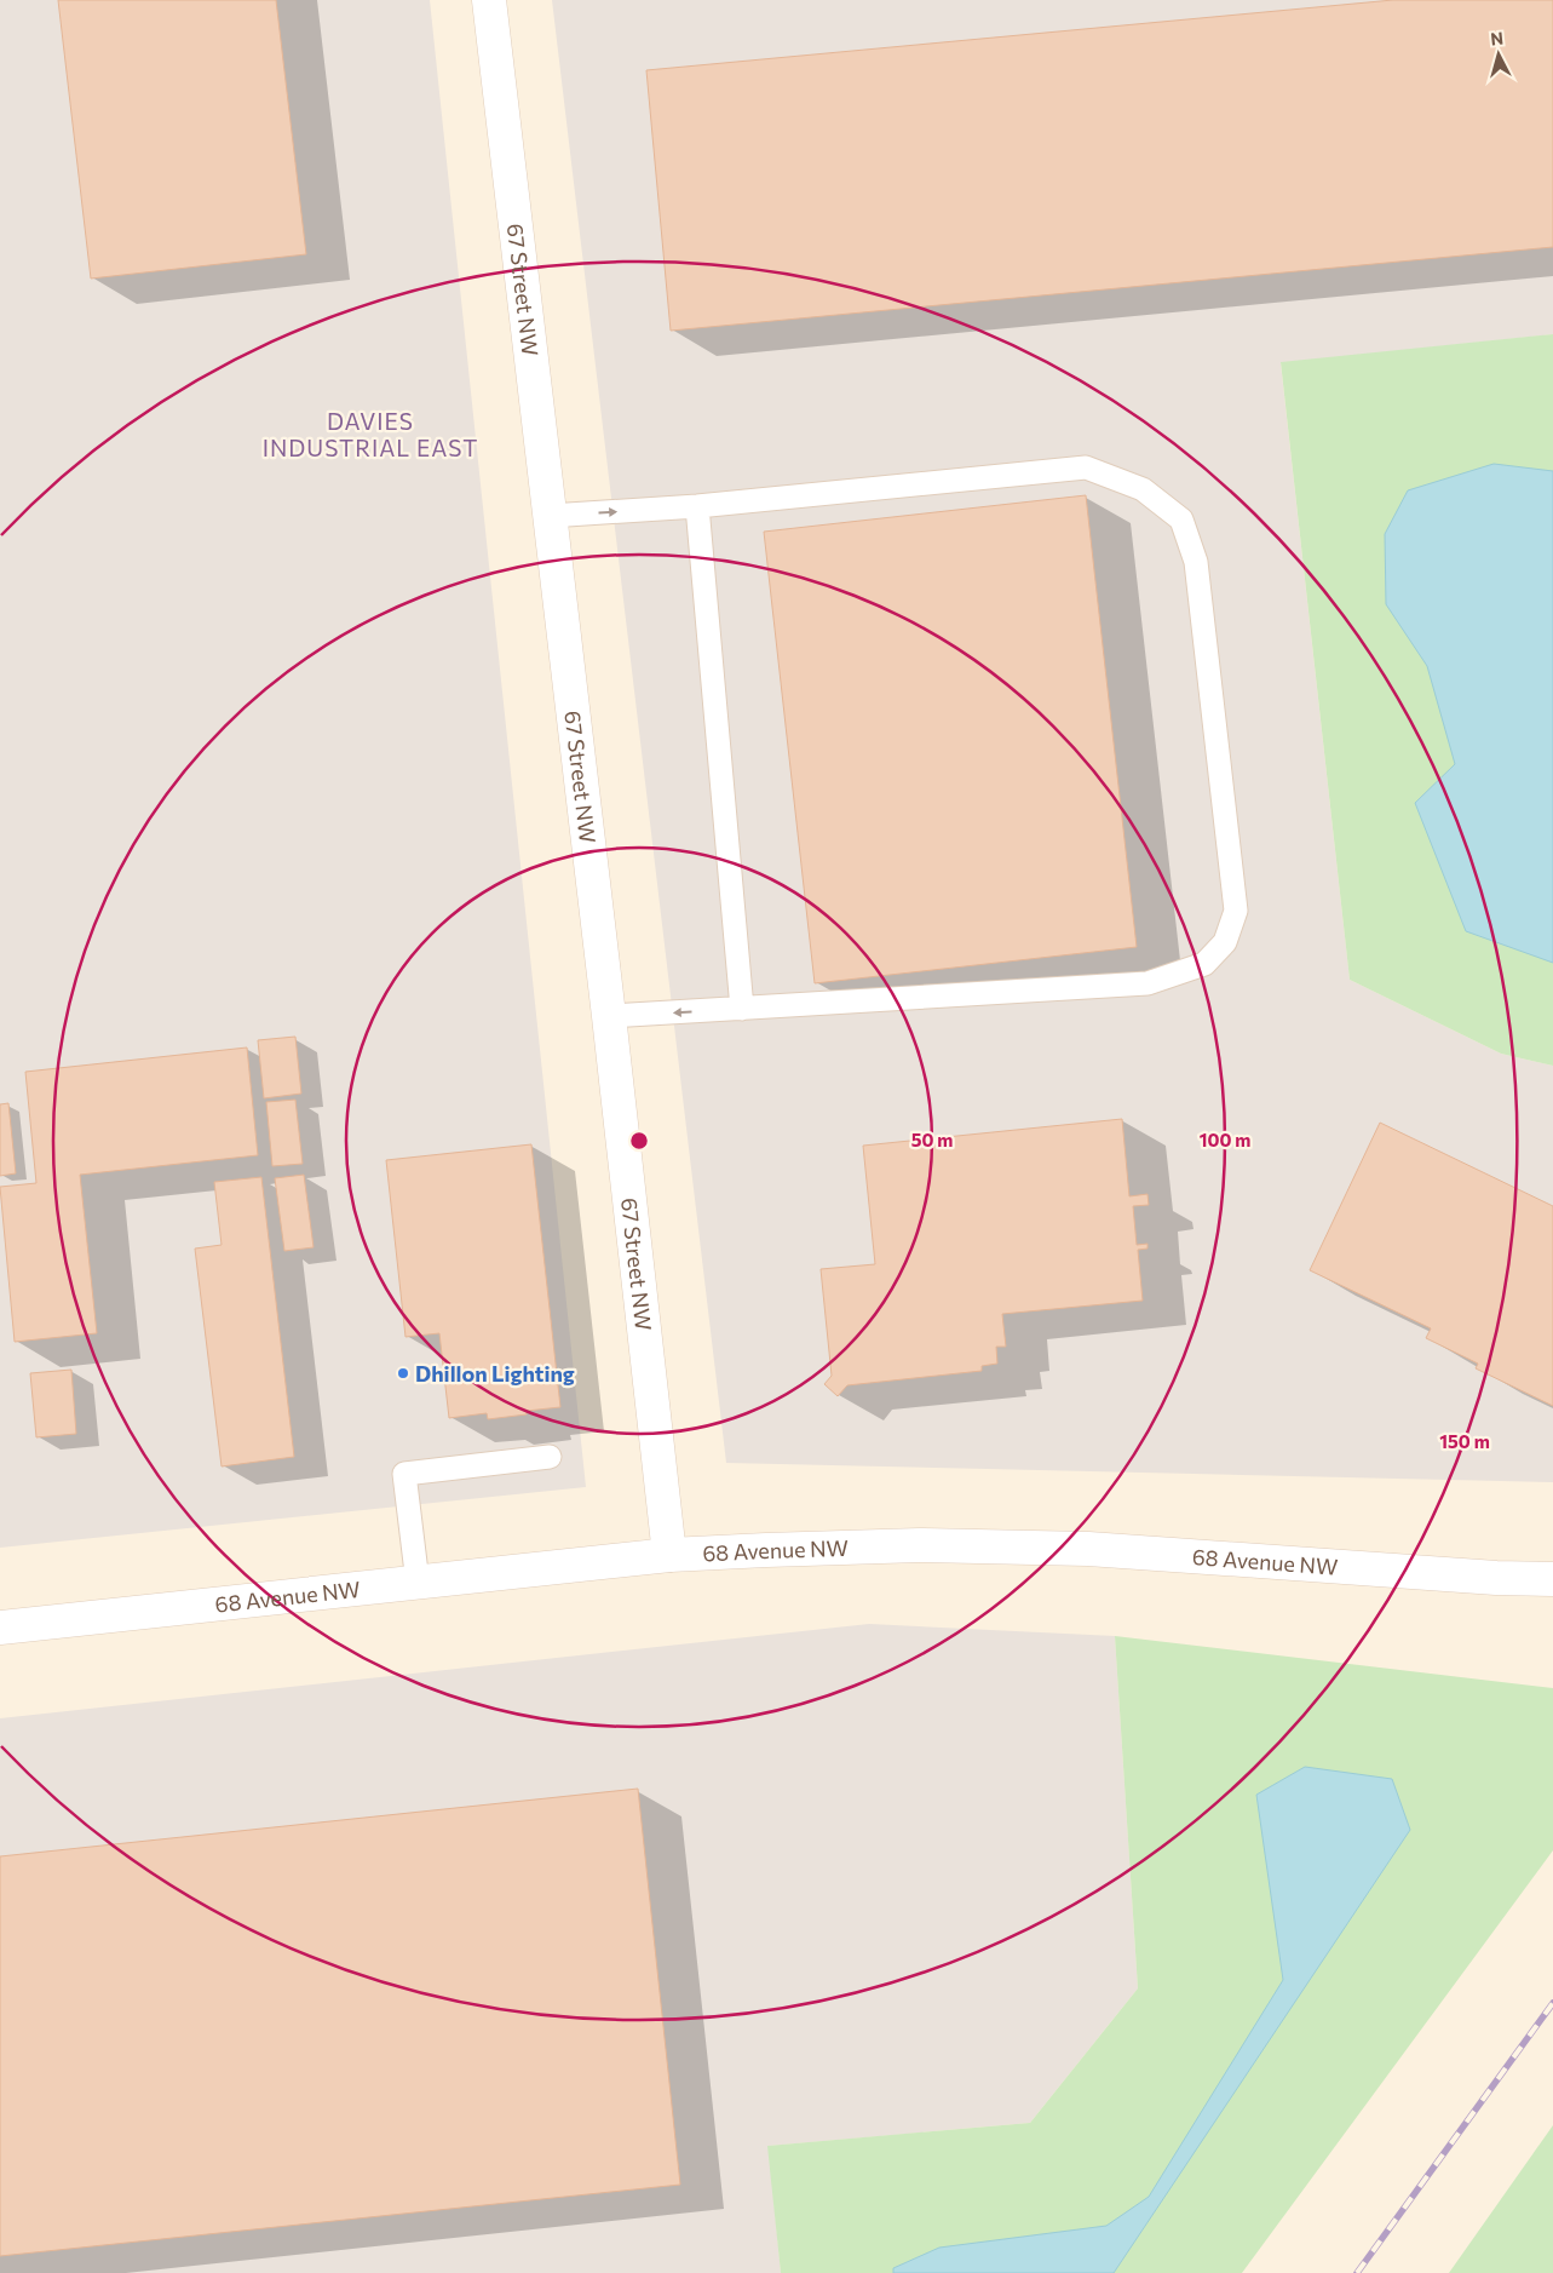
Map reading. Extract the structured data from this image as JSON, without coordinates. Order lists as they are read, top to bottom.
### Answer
{
  "streets": {
    "street": ["67 Street NW", "68 Avenue NW"]
  },
  "crossings": [
    ["67 Street NW", "68 Avenue NW"]
  ],
  "districts": ["DAVIES INDUSTRIAL EAST"],
  "places": ["Dhillon Lighting"],
  "north": "top",
  "rings": ["50 m", "100 m", "150 m"]
}
